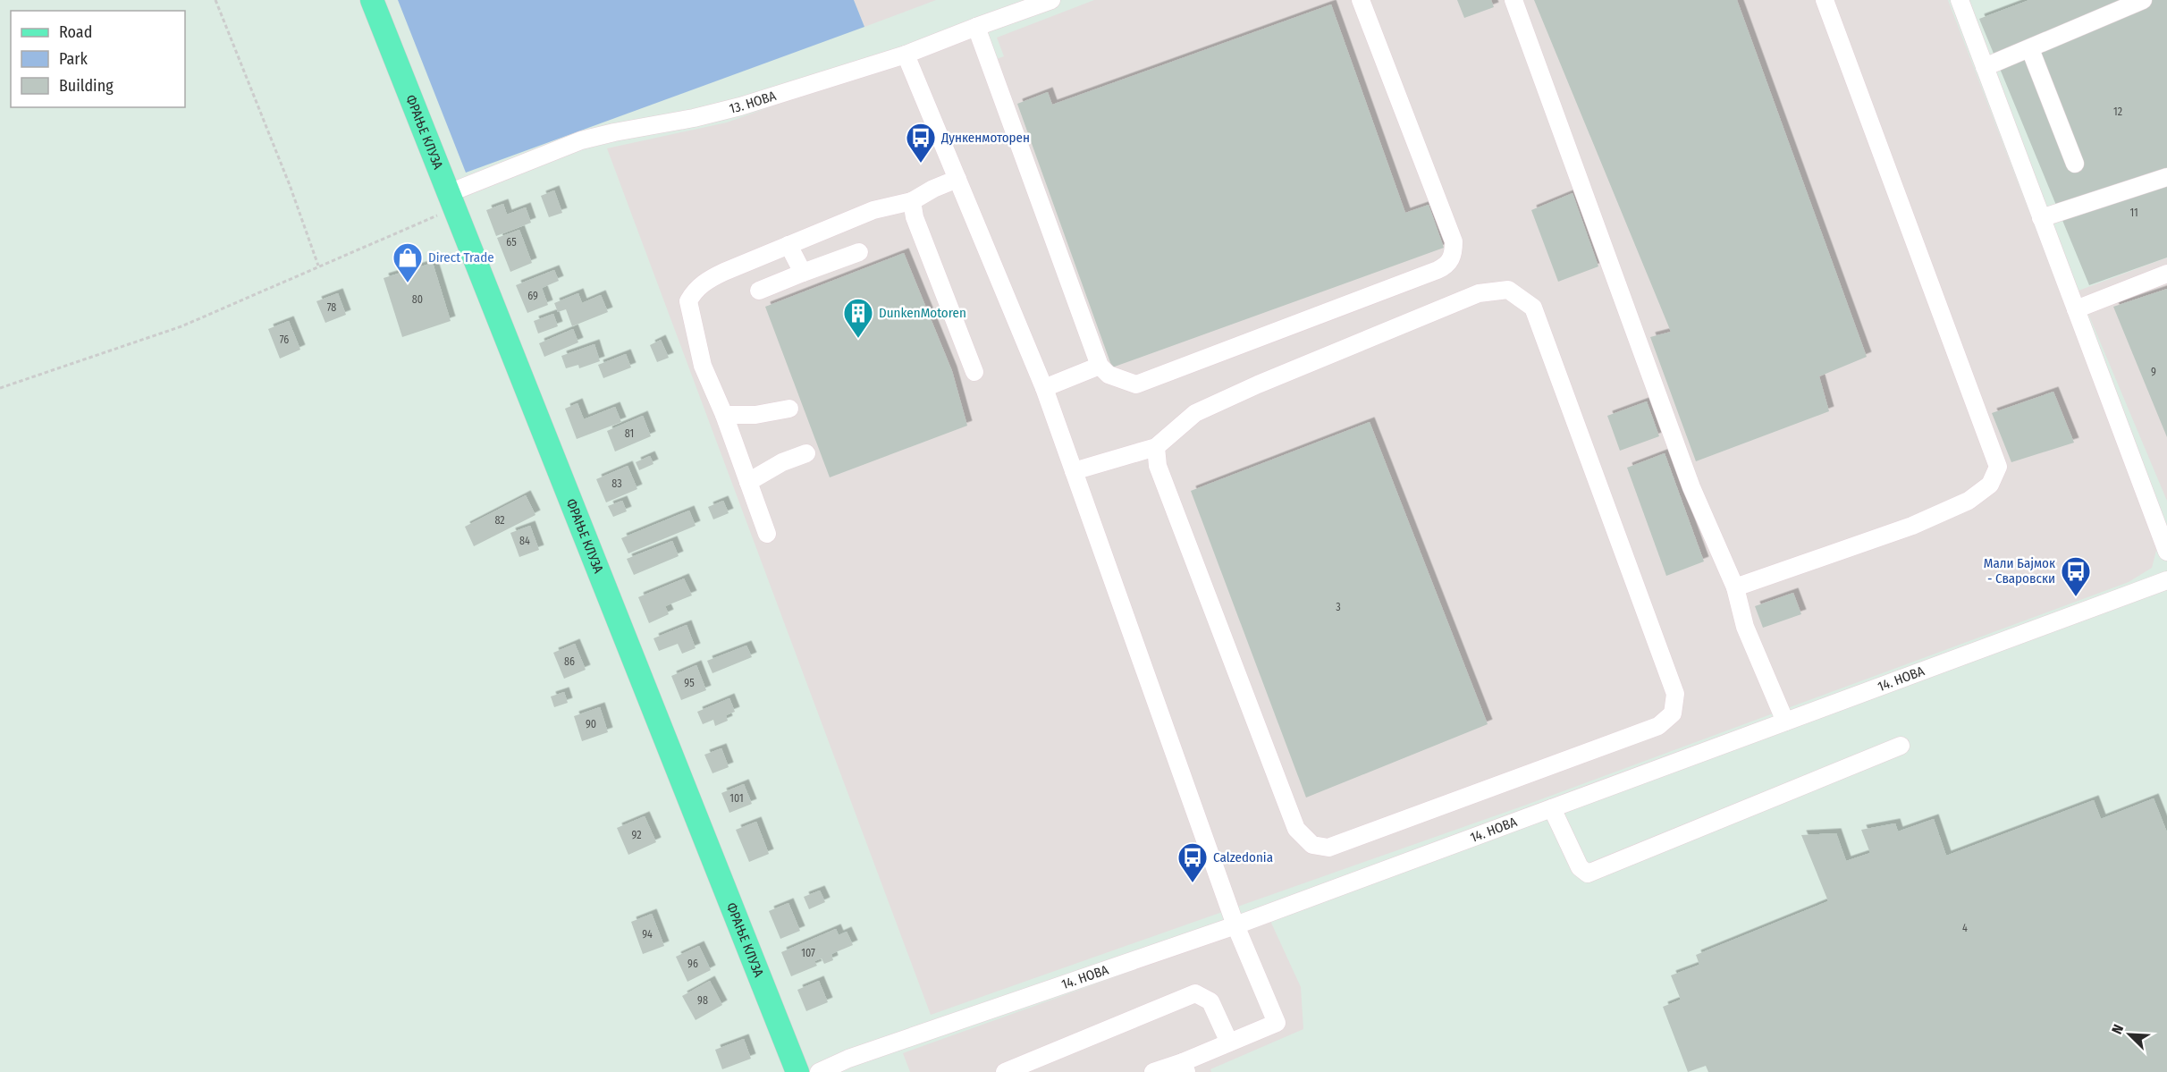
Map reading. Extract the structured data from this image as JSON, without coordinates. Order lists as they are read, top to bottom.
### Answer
{
  "streets": {
    "main road": ["ФРАЊЕ КЛУЗА"],
    "lane": ["13. НОВА", "14. НОВА"]
  },
  "crossings": [
    ["13. НОВА", "ФРАЊЕ КЛУЗА"]
  ],
  "places": {
    "bus stop": ["Дункенмоторен", "Мали Бајмок - Сваровски", "Calzedonia"],
    "shop": ["Direct Trade"],
    "building": ["DunkenMotoren"]
  },
  "house_numbers": [
    "12",
    "11",
    "65",
    "69",
    "80",
    "78",
    "76",
    "9",
    "81",
    "83",
    "82",
    "84",
    "3",
    "86",
    "95",
    "90",
    "101",
    "92",
    "4",
    "94",
    "107",
    "96",
    "98"
  ],
  "legend": ["Road", "Park", "Building"],
  "north": "top left"
}
